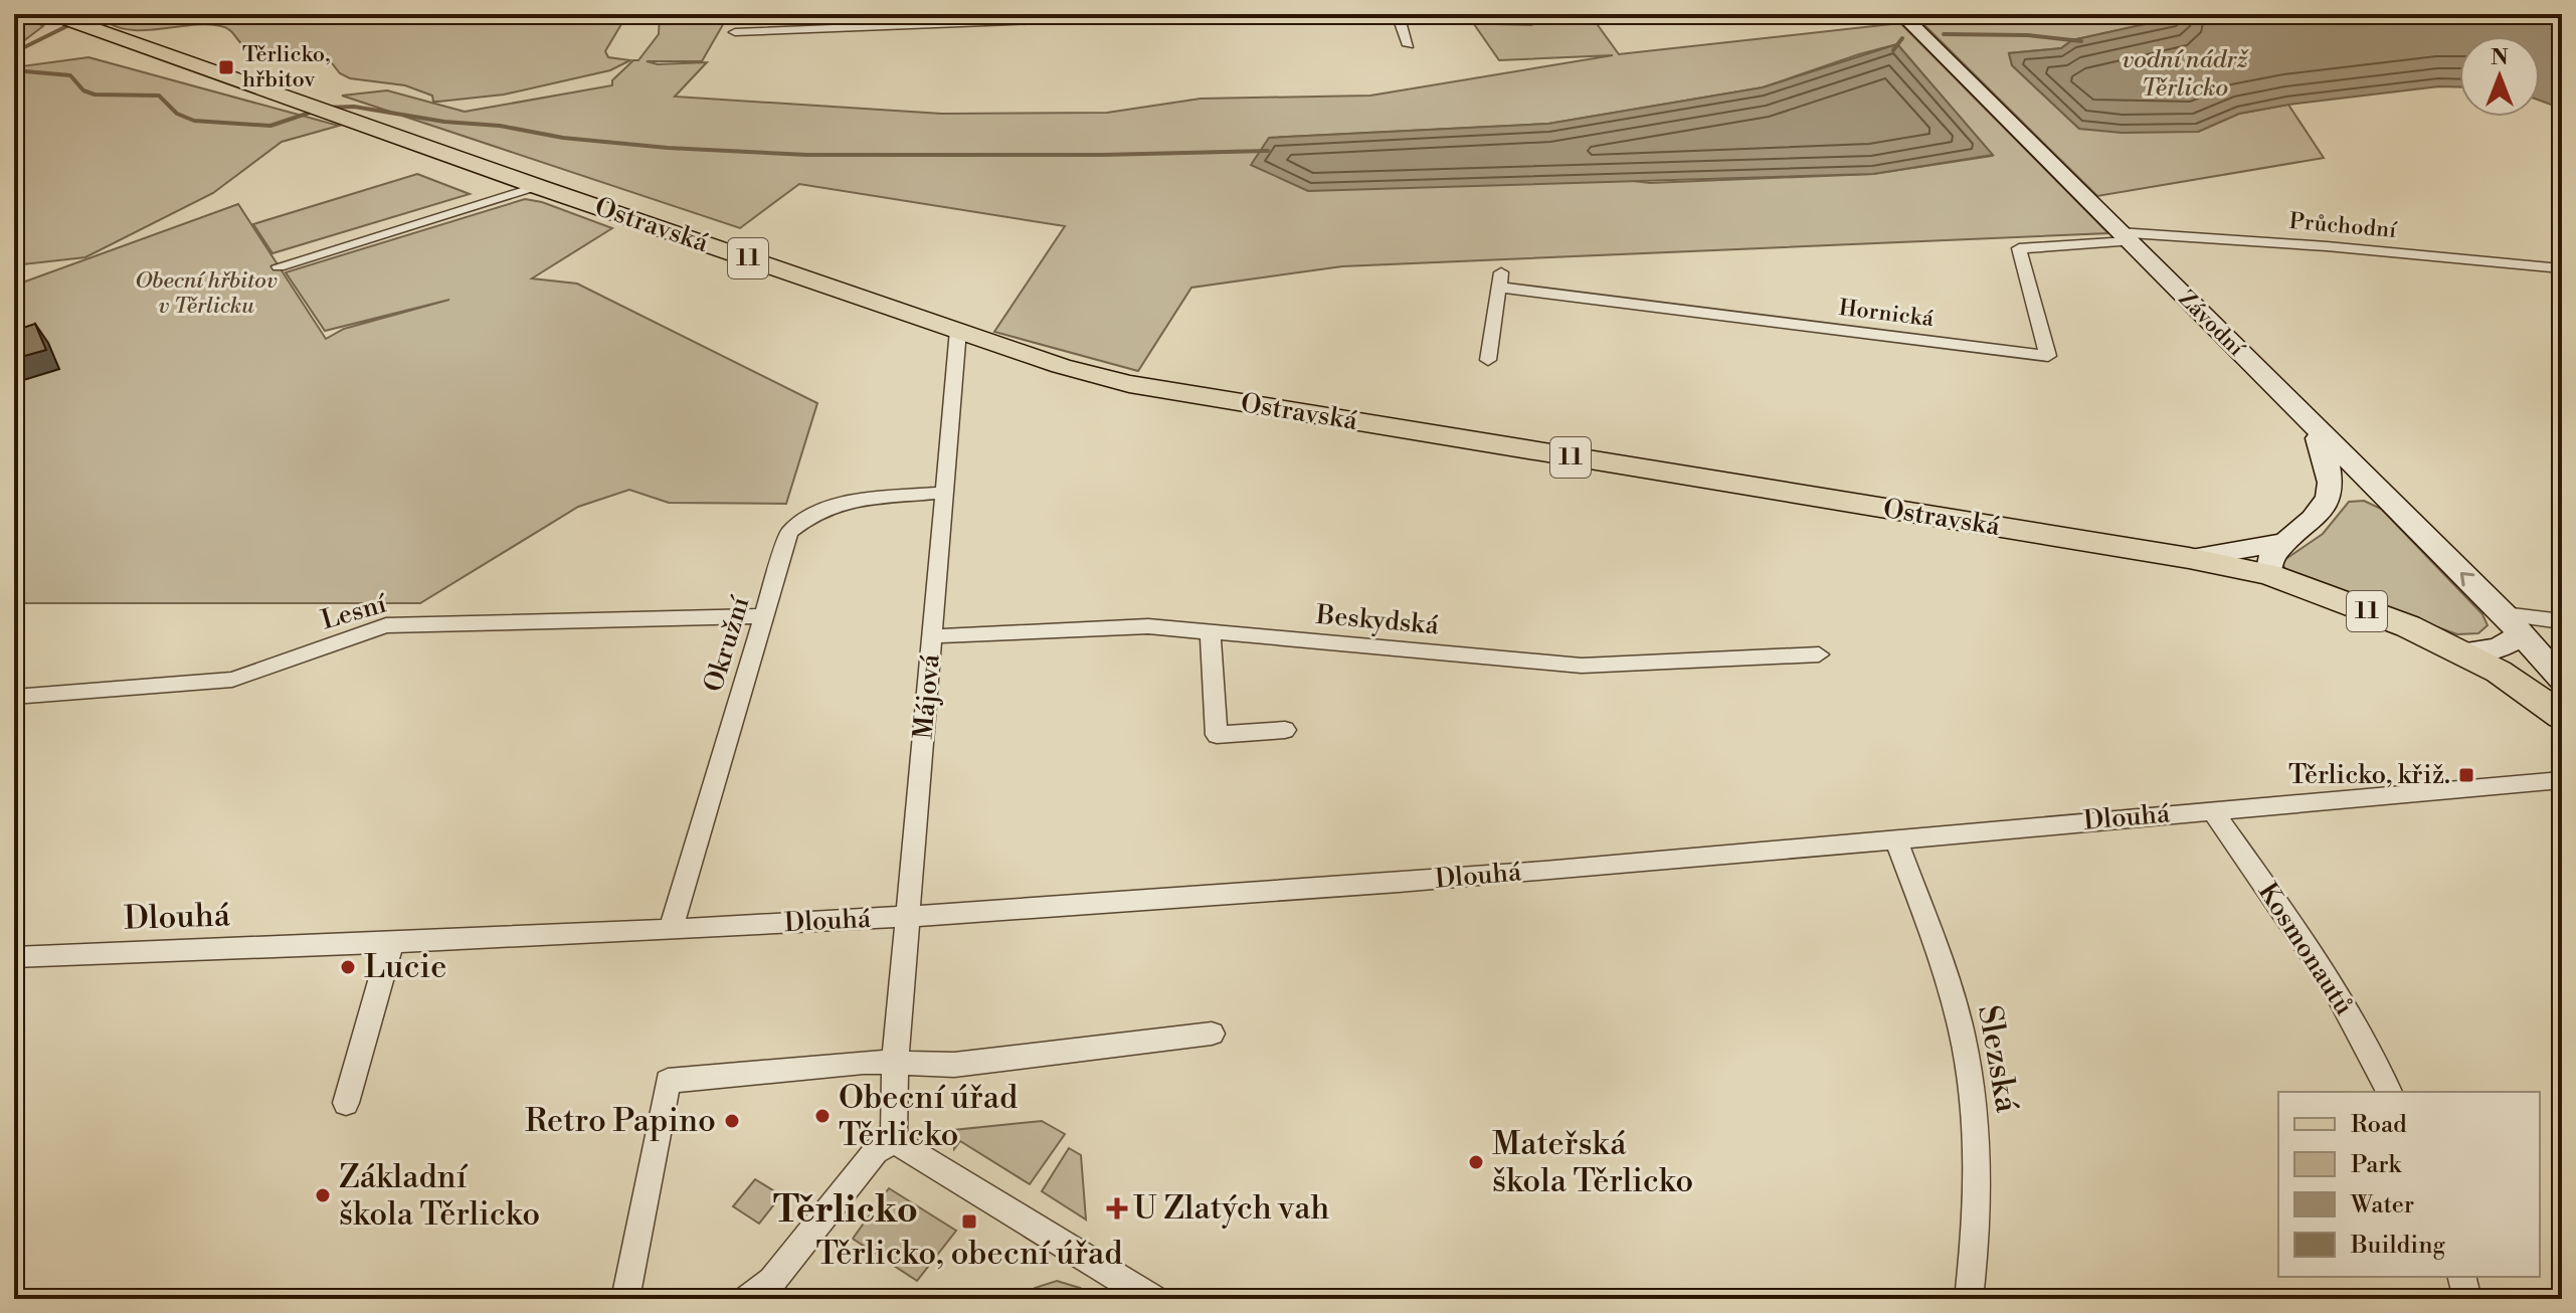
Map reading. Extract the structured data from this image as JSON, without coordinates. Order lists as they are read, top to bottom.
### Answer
{
  "streets": {
    "main road": ["Ostravská", "11", "Závodní"],
    "street": [
      "Průchodní",
      "Hornická",
      "Lesní",
      "Beskydská",
      "Okružní",
      "Májová",
      "Dlouhá",
      "Kosmonautů",
      "Slezská"
    ]
  },
  "crossings": [
    ["Ostravská", "Májová"],
    ["Průchodní", "Hornická"],
    ["Průchodní", "Závodní"],
    ["Hornická", "Závodní"],
    ["Lesní", "Okružní"],
    ["Beskydská", "Májová"],
    ["Okružní", "Májová"],
    ["Okružní", "Dlouhá"],
    ["Májová", "Dlouhá"],
    ["Dlouhá", "Kosmonautů"],
    ["Dlouhá", "Slezská"]
  ],
  "districts": ["Těrlicko"],
  "water": ["vodní nádrž Těrlicko"],
  "parks": ["Obecní hřbitov v Těrlicku"],
  "places": {
    "transit": ["Těrlicko, hřbitov", "Těrlicko, křiž.", "Těrlicko, obecní úřad"],
    "other": [
      "Lucie",
      "Obecní úřad Těrlicko",
      "Retro Papino",
      "Mateřská škola Těrlicko",
      "Základní škola Těrlicko"
    ],
    "health": ["U Zlatých vah"]
  },
  "legend": [
    "Road",
    "Park",
    "Water",
    "Building"
  ],
  "north": "top"
}
